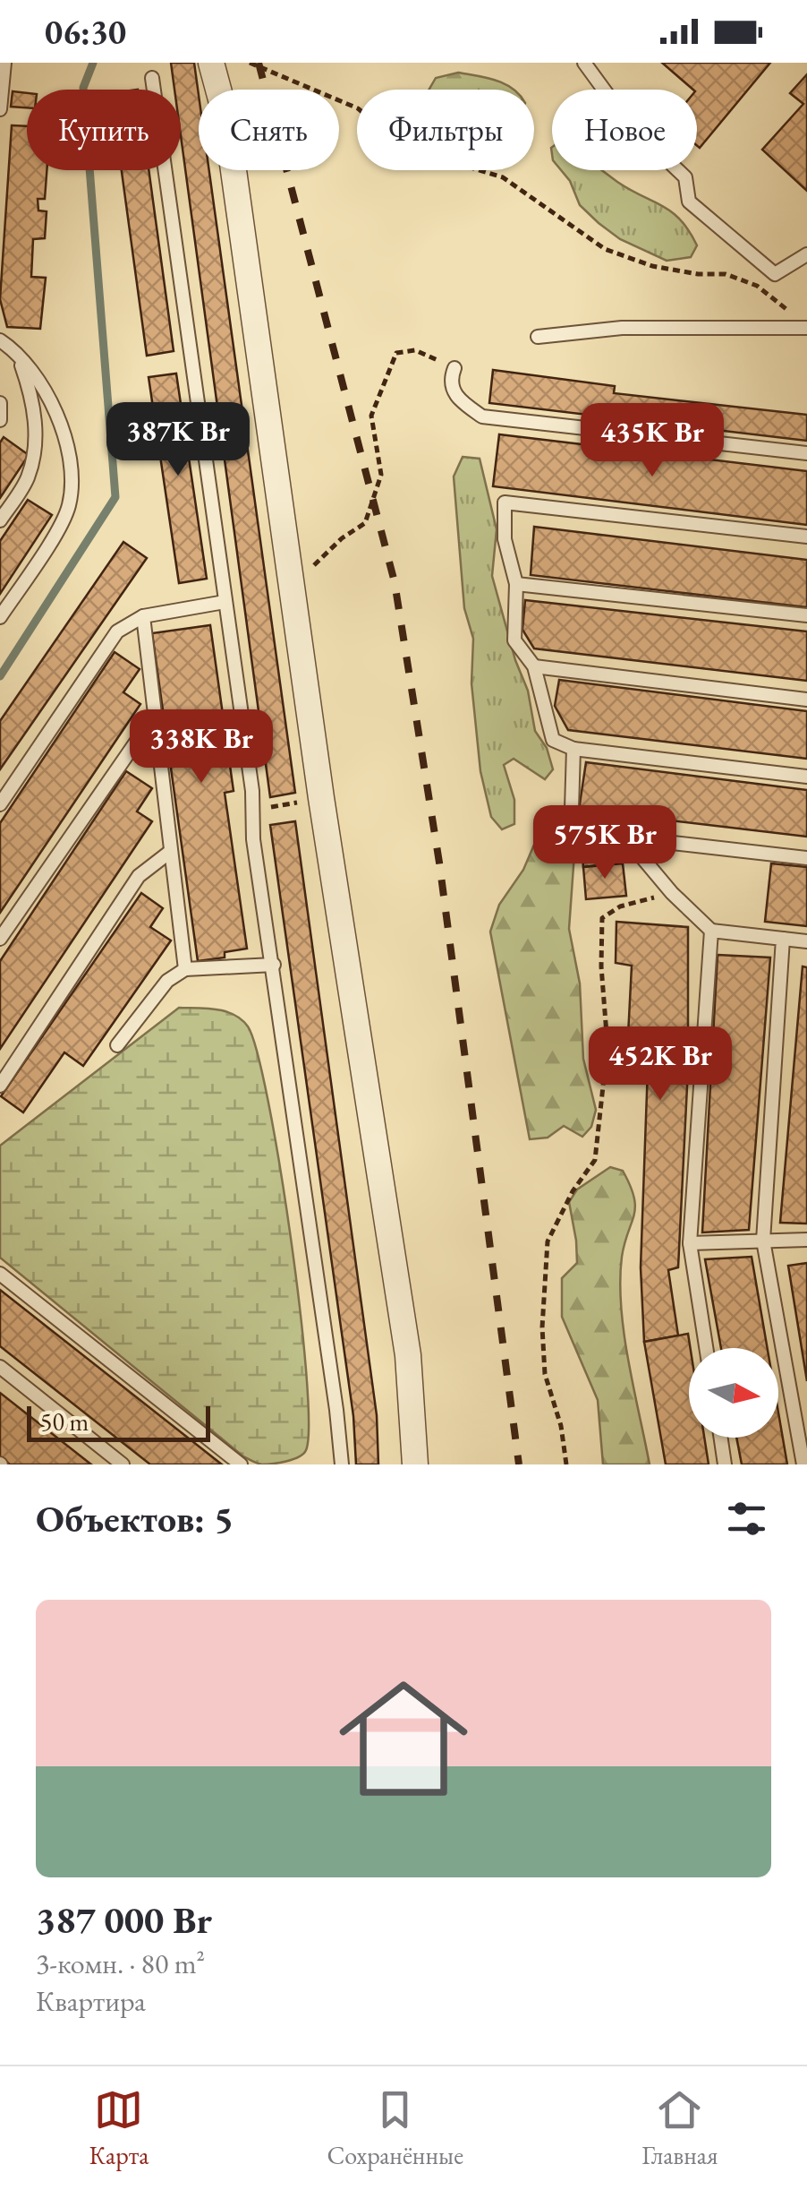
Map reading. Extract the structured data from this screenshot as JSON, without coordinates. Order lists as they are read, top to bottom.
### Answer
{
  "scale_bar": "50 m",
  "north": "right",
  "page": {
    "status": "06:30",
    "chip": [
      "Купить",
      "Снять",
      "Фильтры",
      "Новое"
    ],
    "price": [
      "387K Br",
      "435K Br",
      "338K Br",
      "575K Br",
      "452K Br"
    ],
    "scale": "50 m",
    "heading": "Объектов: 5",
    "list": [
      {
        "name": "387 000 Br",
        "note": "3-комн. · 80 m² · Квартира"
      }
    ],
    "tabs": ["Карта", "Сохранённые", "Главная"]
  }
}
